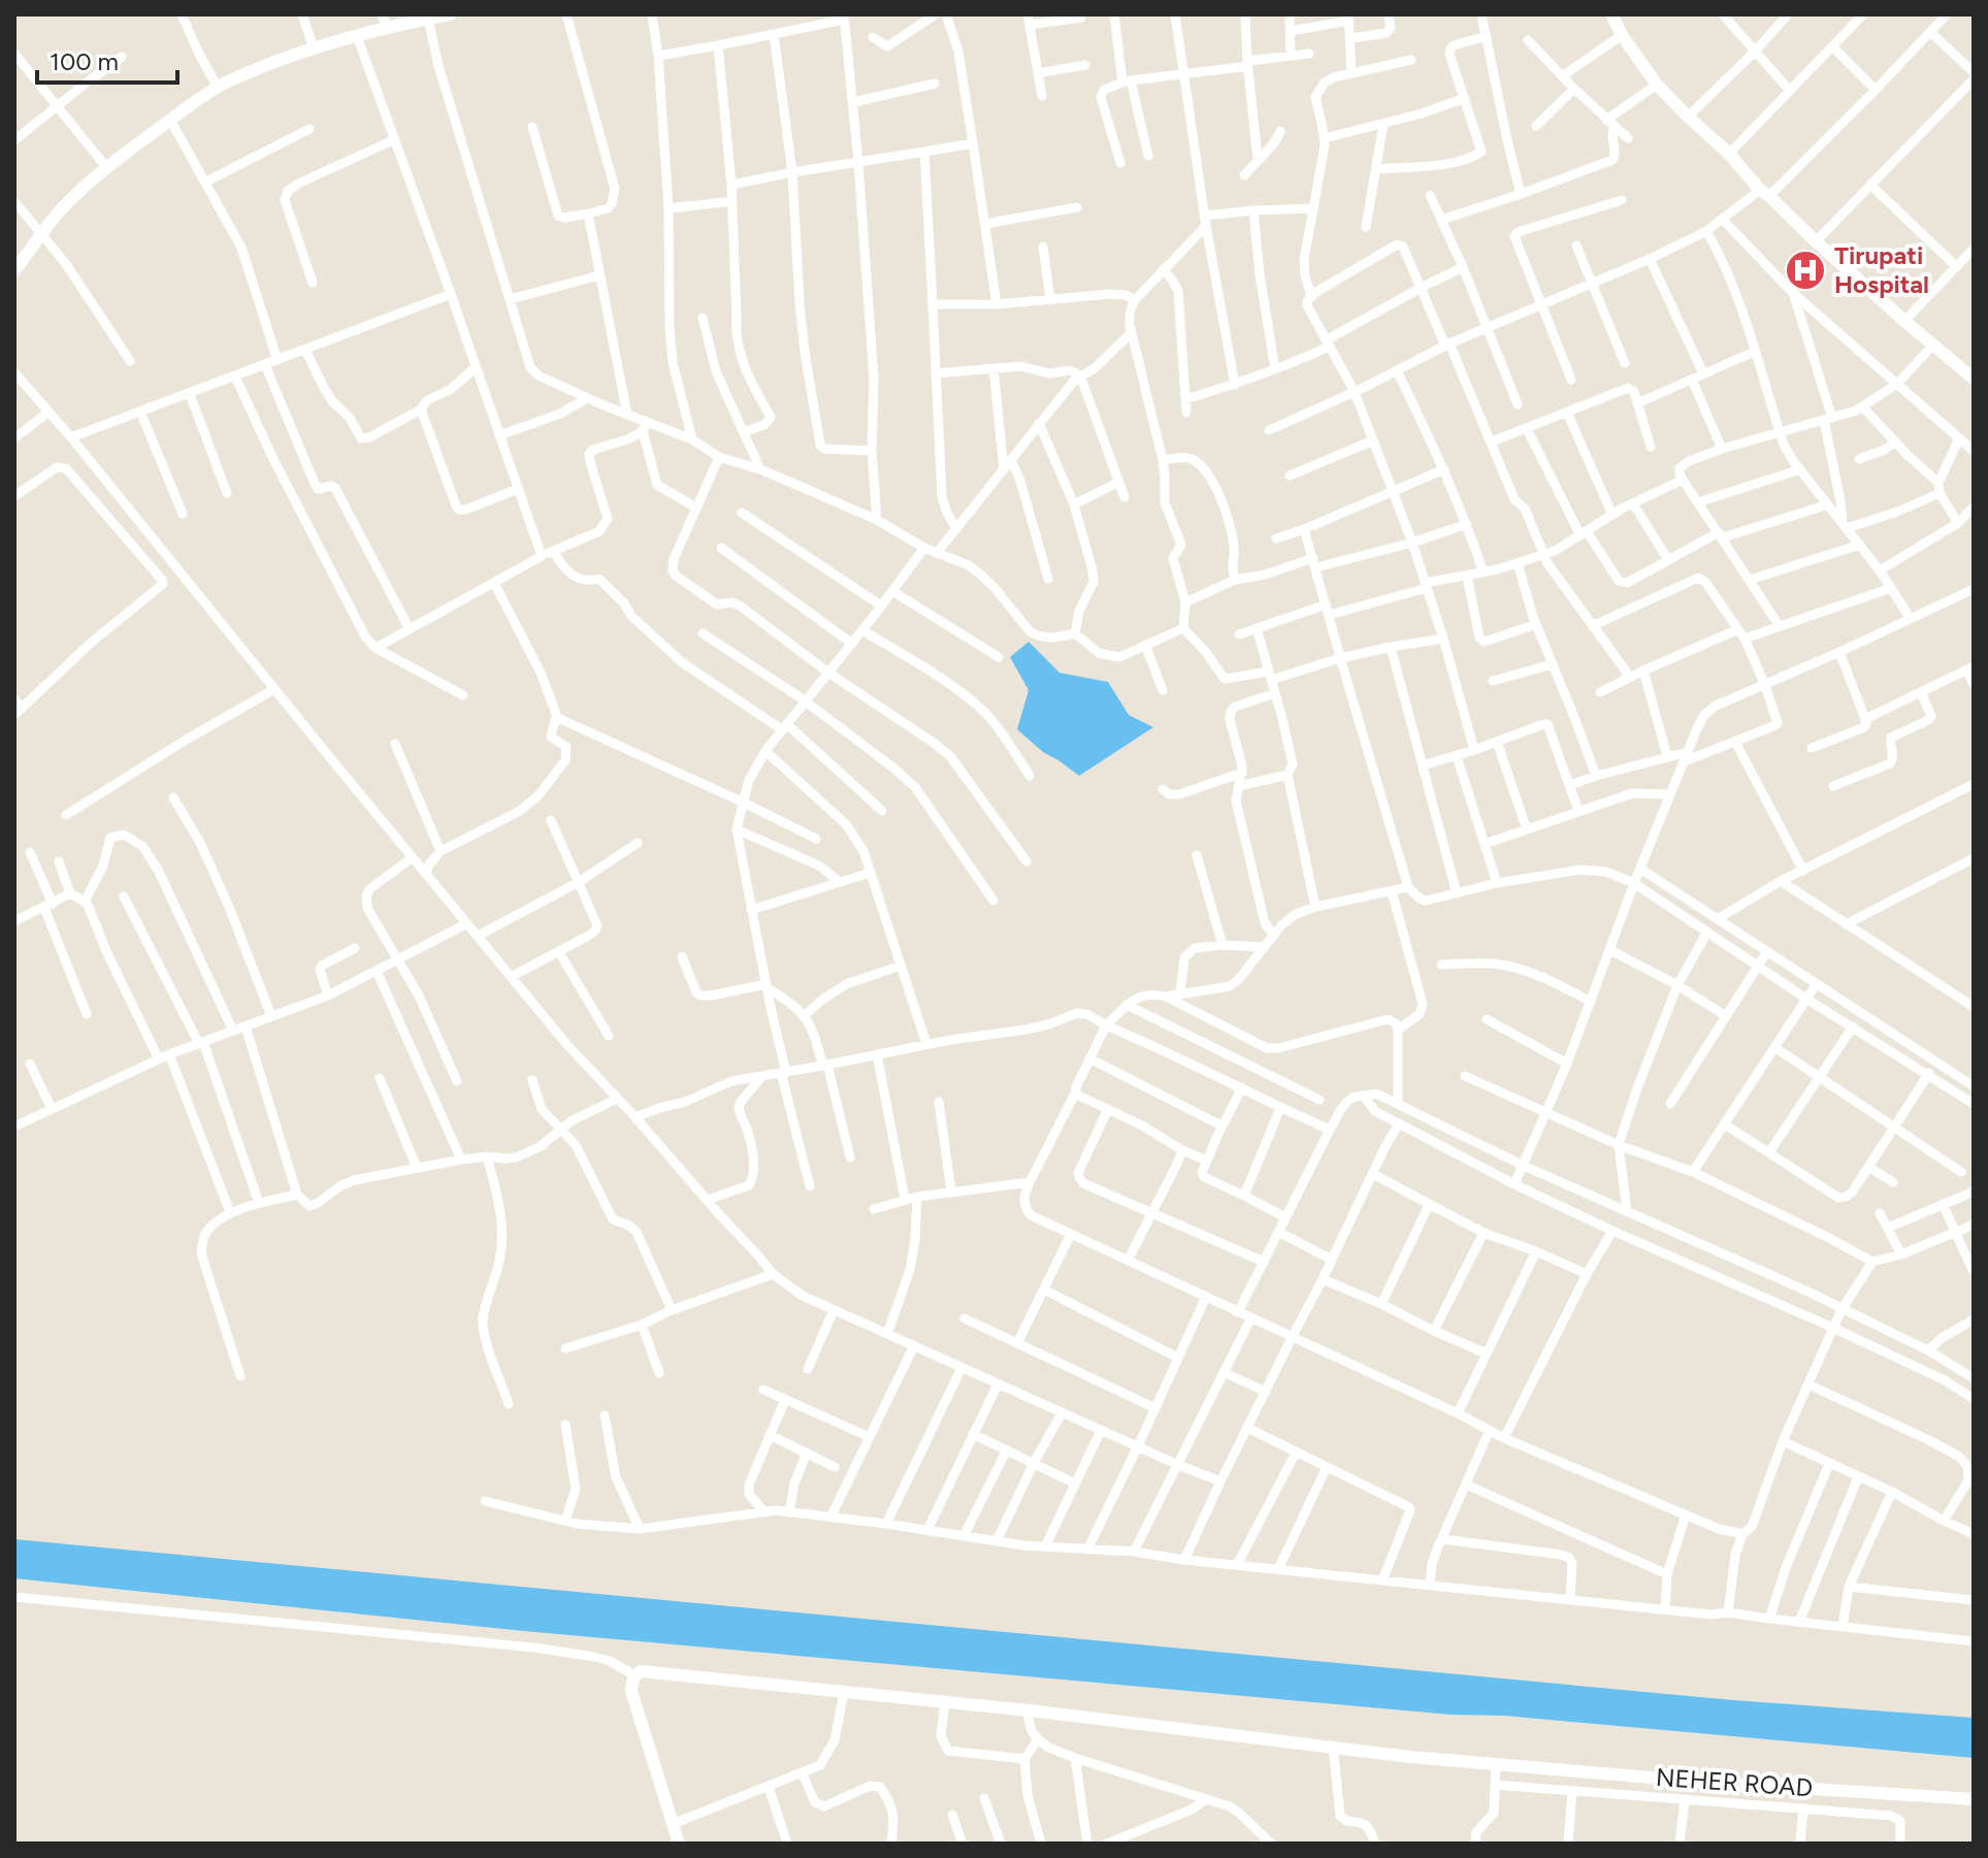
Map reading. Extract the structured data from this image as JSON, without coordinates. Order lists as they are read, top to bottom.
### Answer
{
  "streets": {
    "street": ["NEHER ROAD"]
  },
  "places": {
    "hospital": ["Tirupati Hospital"]
  },
  "scale_bar": "100 m"
}
